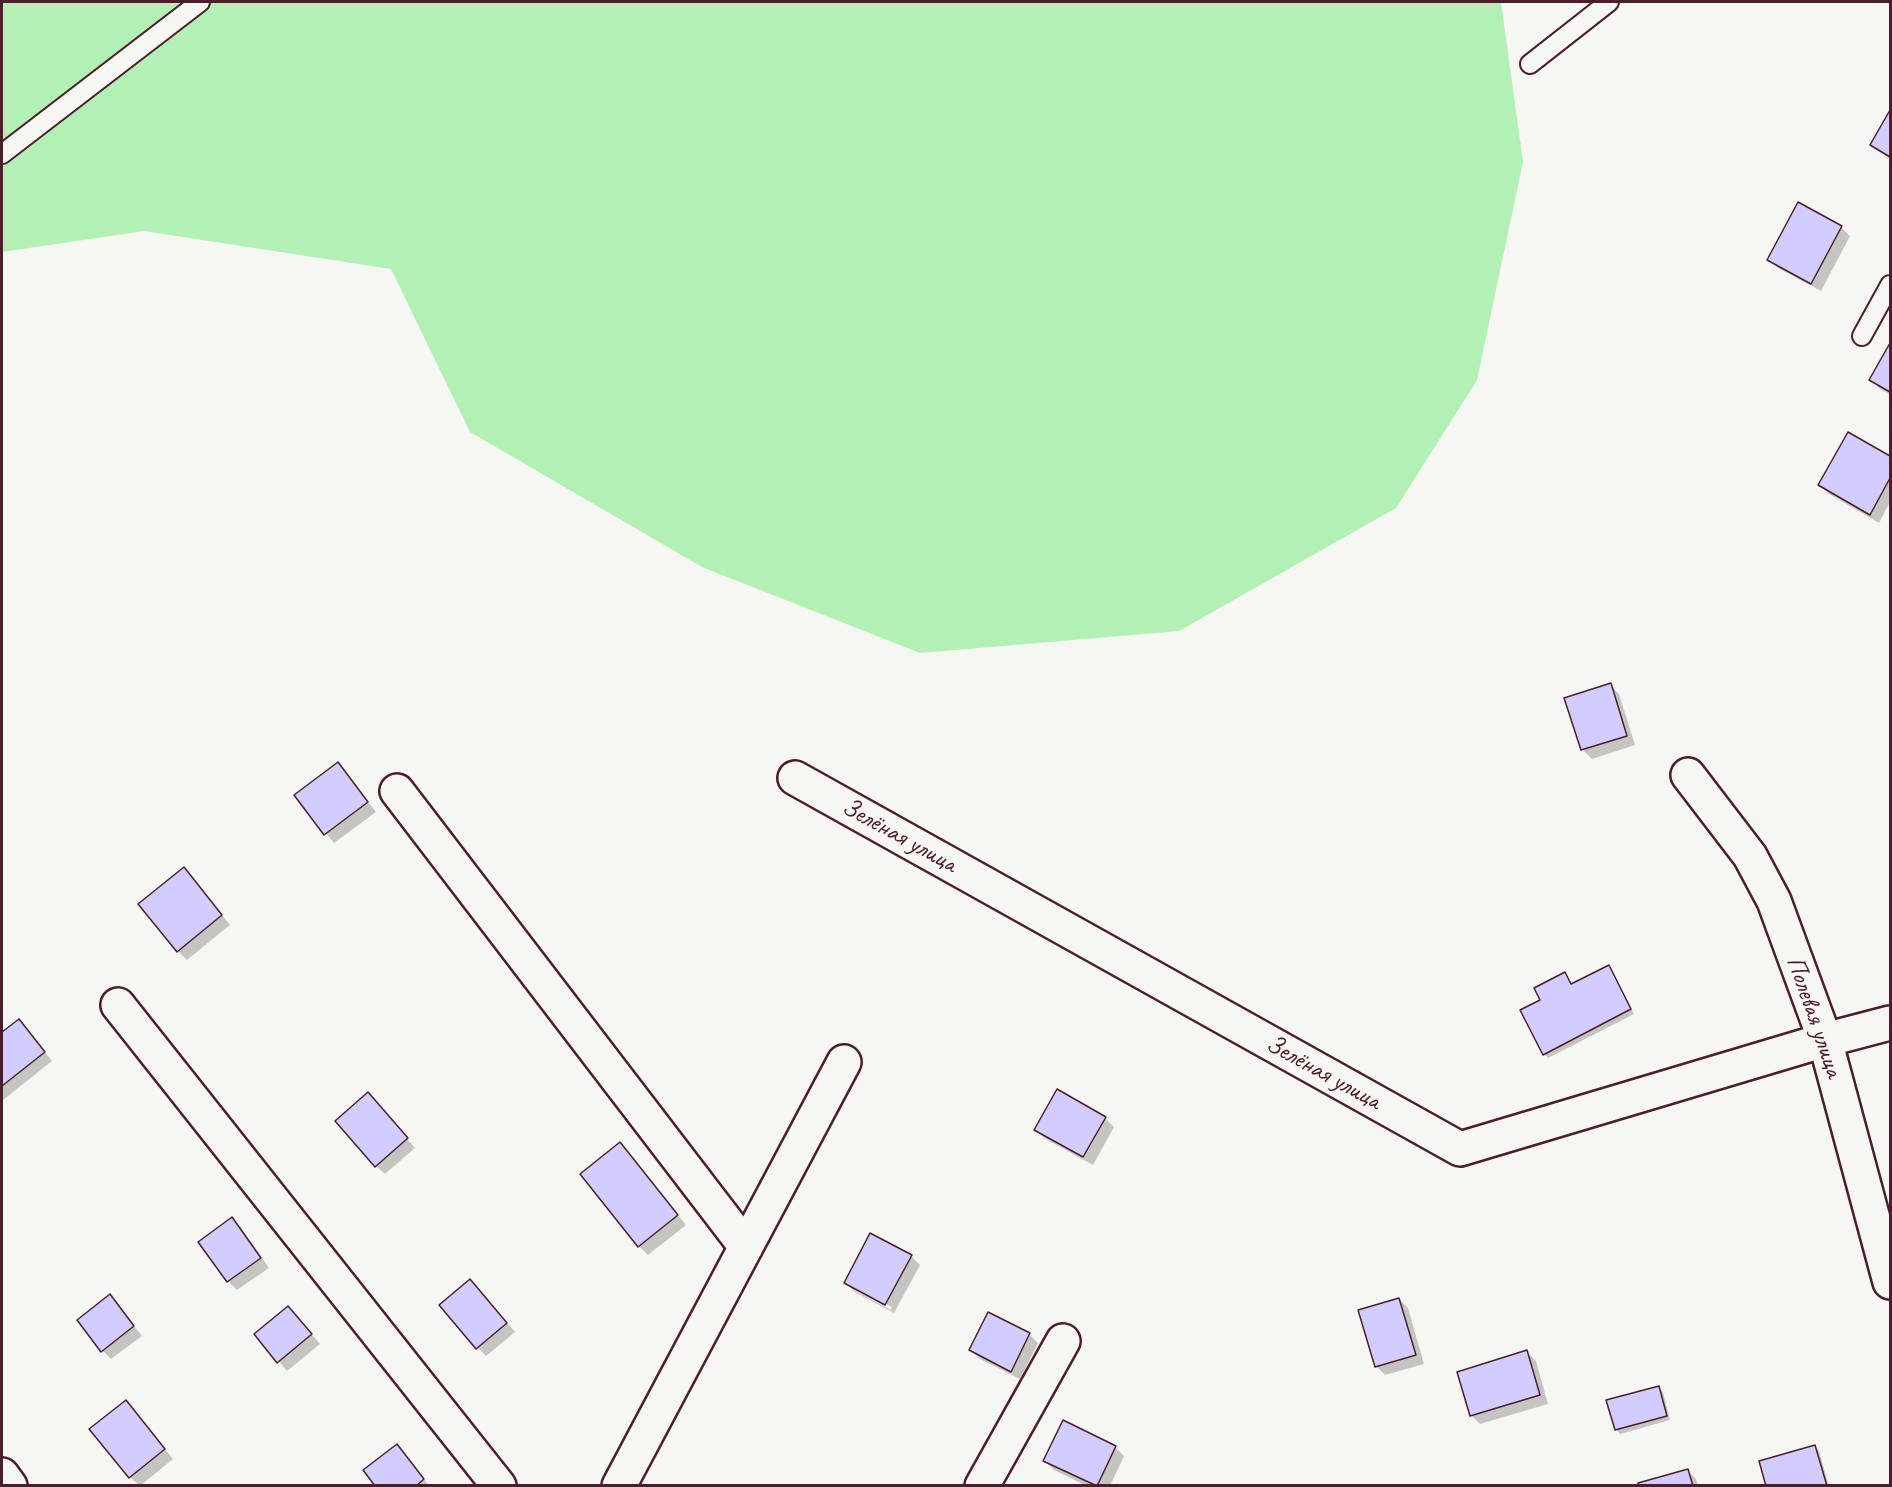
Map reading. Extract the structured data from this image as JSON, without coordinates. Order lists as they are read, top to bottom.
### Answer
{
  "streets": {
    "street": ["Зелёная улица", "Полевая улица"]
  },
  "crossings": [
    ["Зелёная улица", "Полевая улица"]
  ]
}
